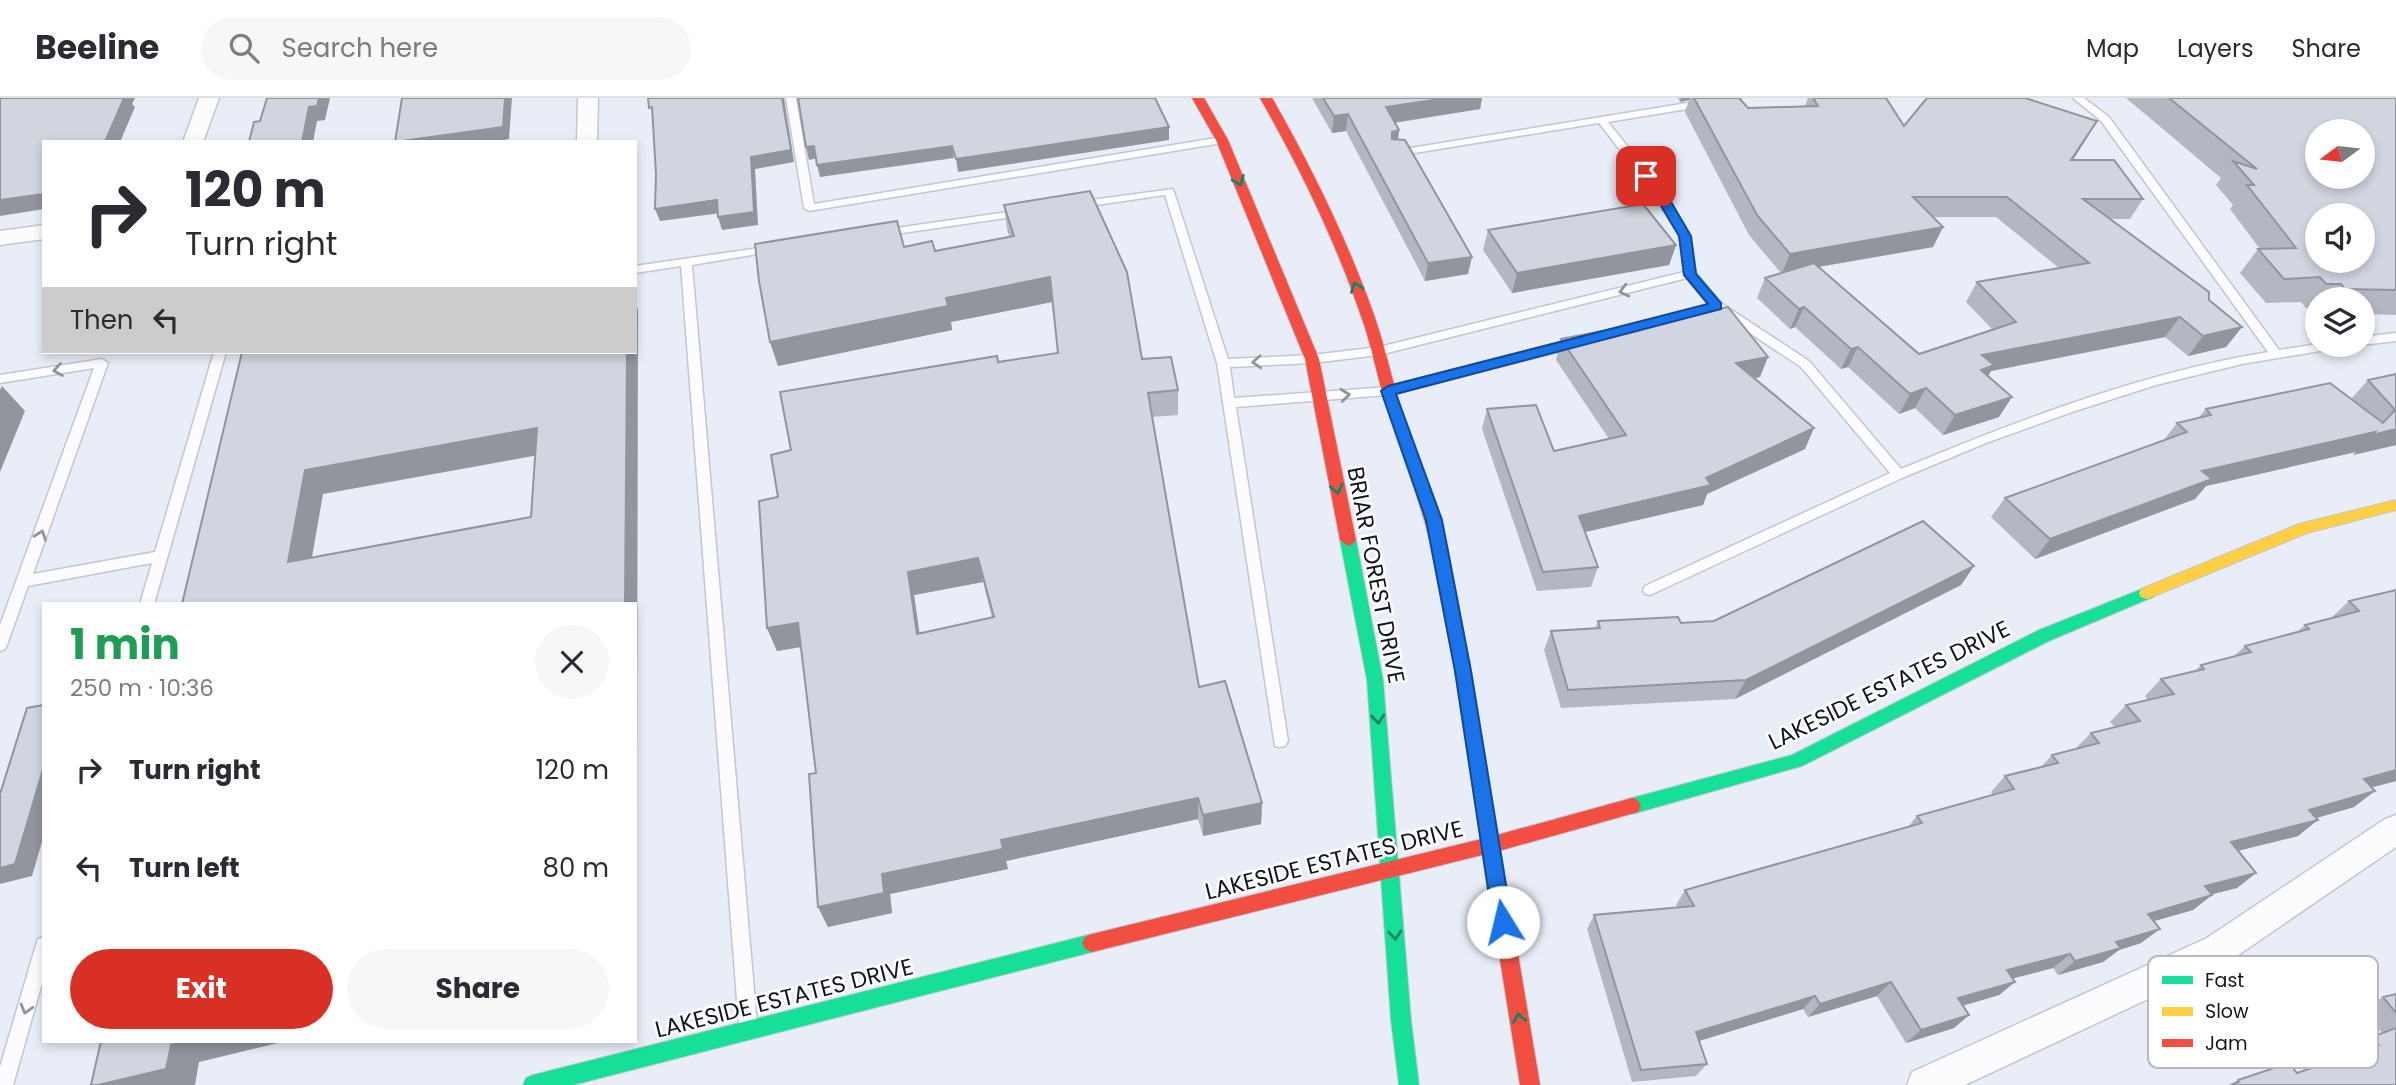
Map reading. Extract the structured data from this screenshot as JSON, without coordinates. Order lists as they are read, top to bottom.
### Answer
{
  "streets": {
    "main road": ["BRIAR FOREST DRIVE", "LAKESIDE ESTATES DRIVE"]
  },
  "crossings": [
    ["BRIAR FOREST DRIVE", "LAKESIDE ESTATES DRIVE"]
  ],
  "legend": ["Fast", "Slow", "Jam"],
  "north": "left",
  "page": {
    "header": "Beeline",
    "search": "Search here",
    "nav": ["Map", "Layers", "Share"],
    "turn": ["120 m", "Turn right"],
    "then": "Then",
    "heading": ["1 min", "250 m · 10:36"],
    "list": [
      {
        "name": "Turn right",
        "value": "120 m"
      },
      {
        "name": "Turn left",
        "value": "80 m"
      }
    ],
    "buttons": ["Exit", "Share"]
  }
}
